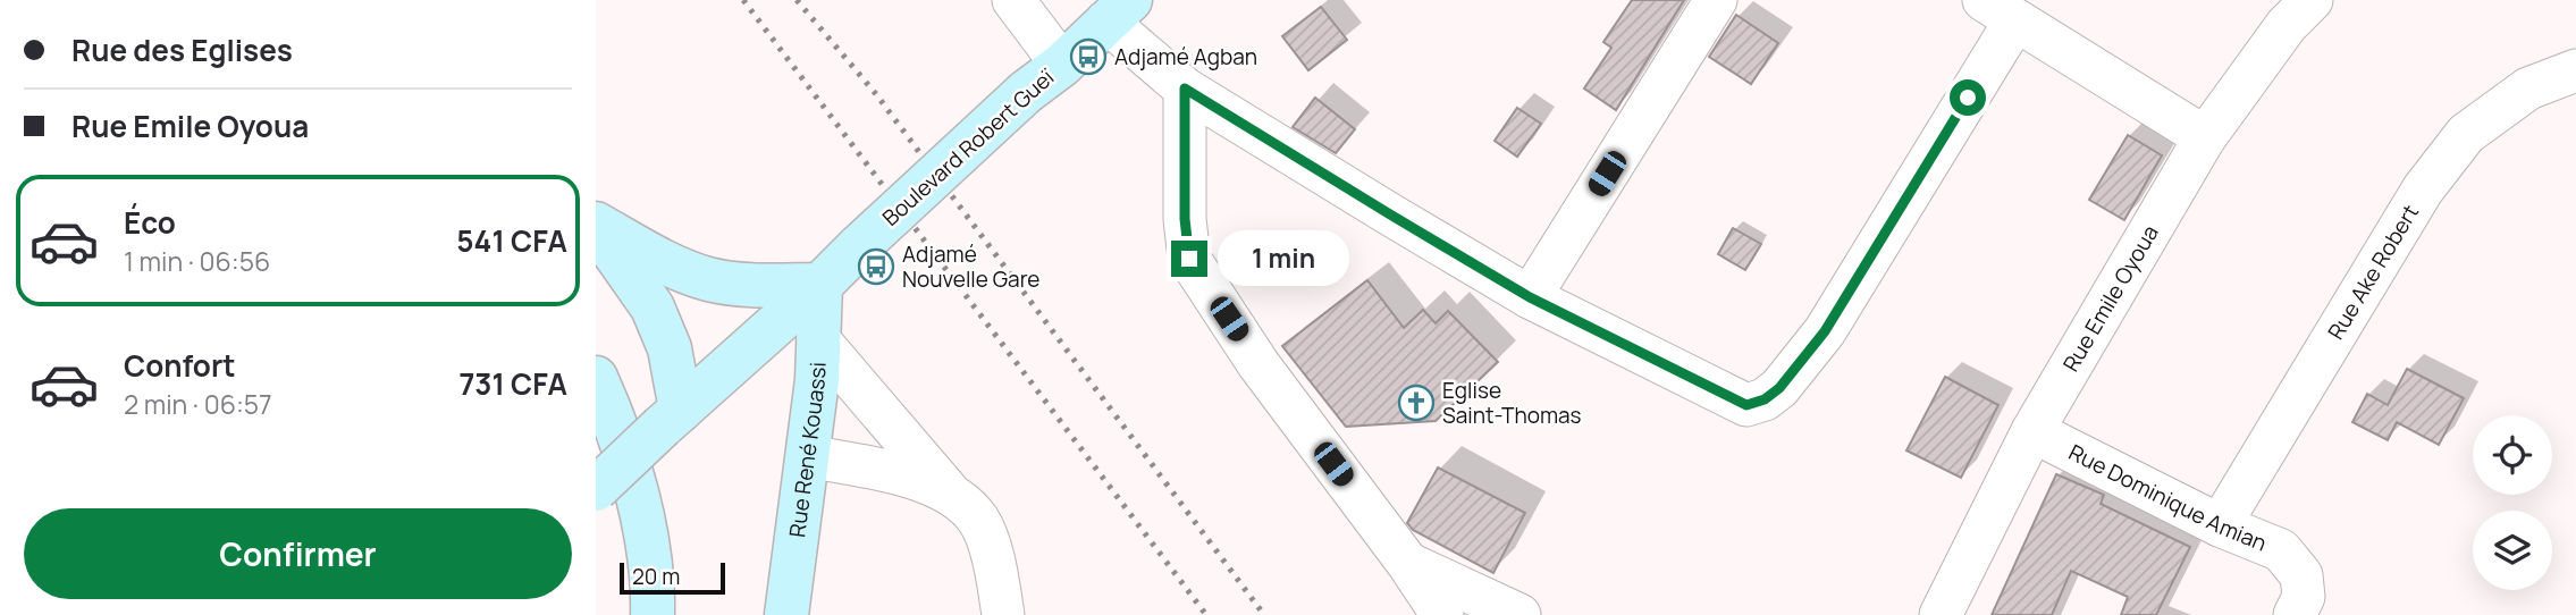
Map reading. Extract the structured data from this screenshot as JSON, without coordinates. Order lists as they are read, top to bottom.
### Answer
{
  "streets": {
    "main road": ["Boulevard Robert Gueï", "Rue René Kouassi"],
    "street": ["Rue Ake Robert", "Rue Emile Oyoua", "Rue Dominique Amian"]
  },
  "crossings": [
    ["Boulevard Robert Gueï", "Rue René Kouassi"],
    ["Rue Ake Robert", "Rue Dominique Amian"],
    ["Rue Emile Oyoua", "Rue Dominique Amian"]
  ],
  "places": {
    "bus stop": ["Adjamé Agban", "Adjamé Nouvelle Gare"],
    "church": ["Eglise Saint-Thomas"]
  },
  "scale_bar": "20 m",
  "page": {
    "banner": ["Rue des Eglises", "Rue Emile Oyoua"],
    "list": [
      {
        "name": "Éco",
        "note": "1 min · 06:56",
        "value": "541 CFA"
      },
      {
        "name": "Confort",
        "note": "2 min · 06:57",
        "value": "731 CFA"
      }
    ],
    "bubble": "1 min",
    "buttons": "Confirmer",
    "scale": "20 m"
  }
}
